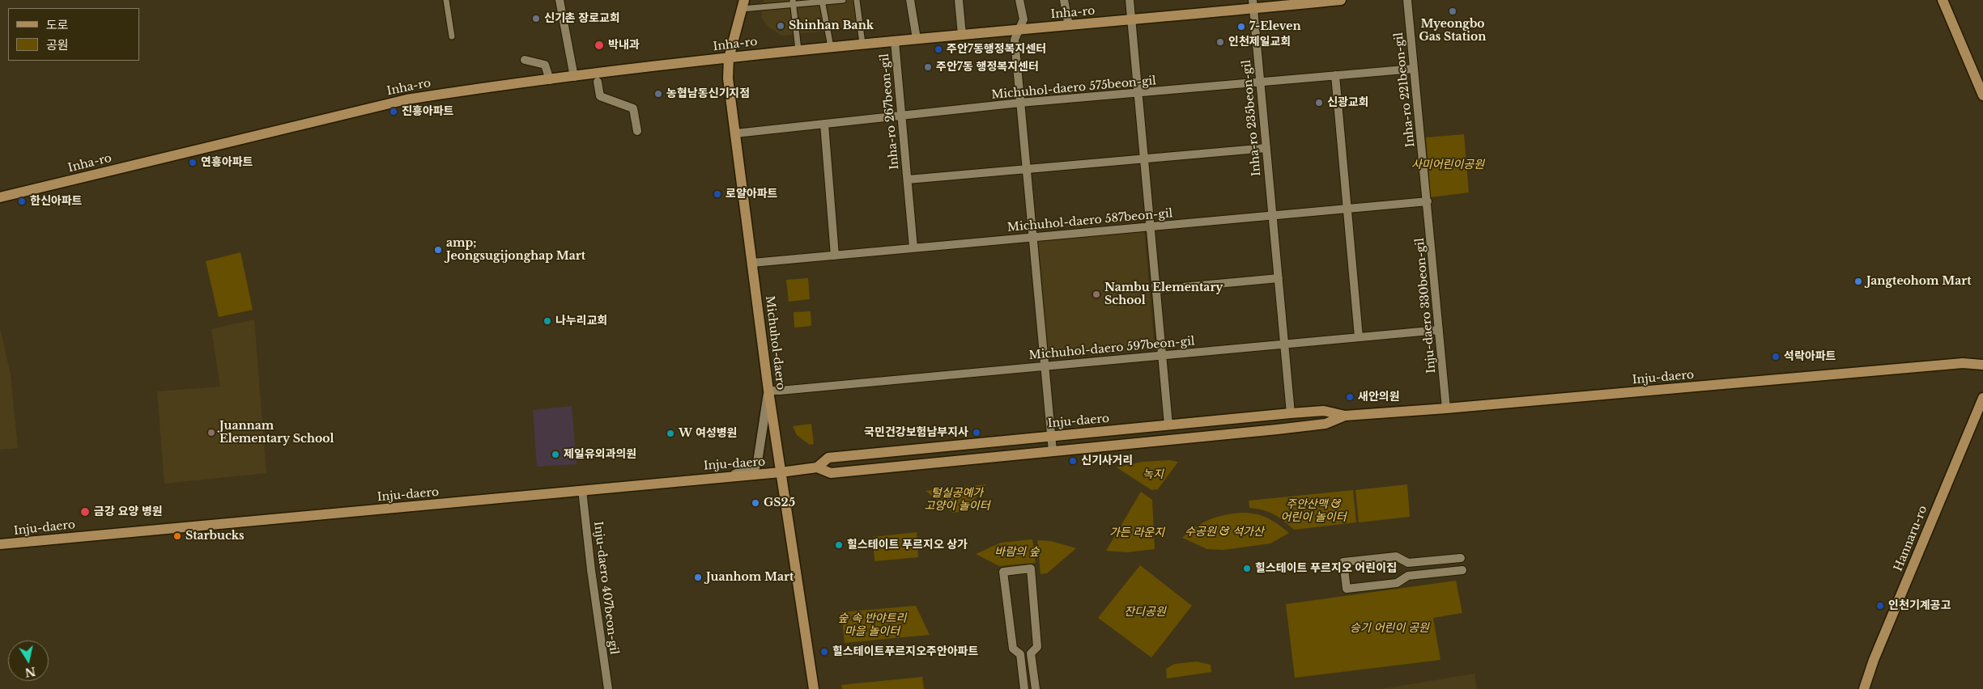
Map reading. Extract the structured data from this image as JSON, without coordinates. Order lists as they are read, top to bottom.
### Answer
{
  "streets": {
    "main road": [
      "Inha-ro",
      "Michuhol-daero",
      "Inju-daero",
      "Hannaru-ro"
    ],
    "street": [
      "Michuhol-daero 575beon-gil",
      "Inha-ro 221beon-gil",
      "Inha-ro 267beon-gil",
      "Inha-ro 235beon-gil",
      "Michuhol-daero 587beon-gil",
      "Inju-daero 330beon-gil",
      "Michuhol-daero 597beon-gil",
      "Inju-daero 407beon-gil"
    ]
  },
  "crossings": [
    ["Inha-ro", "Inha-ro 267beon-gil"],
    ["Inha-ro", "Inha-ro 235beon-gil"],
    ["Inha-ro", "Michuhol-daero"],
    ["Michuhol-daero 575beon-gil", "Inha-ro 221beon-gil"],
    ["Michuhol-daero 575beon-gil", "Inha-ro 267beon-gil"],
    ["Michuhol-daero 575beon-gil", "Inha-ro 235beon-gil"],
    ["Michuhol-daero 575beon-gil", "Michuhol-daero"],
    ["Inha-ro 221beon-gil", "Michuhol-daero 587beon-gil"],
    ["Inha-ro 221beon-gil", "Inju-daero 330beon-gil"],
    ["Inha-ro 267beon-gil", "Inha-ro 235beon-gil"],
    ["Inha-ro 267beon-gil", "Michuhol-daero 587beon-gil"],
    ["Inha-ro 235beon-gil", "Michuhol-daero 587beon-gil"],
    ["Inha-ro 235beon-gil", "Michuhol-daero 597beon-gil"],
    ["Inha-ro 235beon-gil", "Inju-daero"],
    ["Michuhol-daero 587beon-gil", "Inju-daero 330beon-gil"],
    ["Michuhol-daero 587beon-gil", "Michuhol-daero"],
    ["Inju-daero 330beon-gil", "Michuhol-daero 597beon-gil"],
    ["Inju-daero 330beon-gil", "Inju-daero"],
    ["Michuhol-daero", "Michuhol-daero 597beon-gil"],
    ["Michuhol-daero", "Inju-daero"],
    ["Inju-daero", "Inju-daero 407beon-gil"]
  ],
  "parks": [
    "사미어린이공원",
    "녹지",
    "털실공예가 고양이 놀이터",
    "주안산맥 & 어린이 놀이터",
    "수공원 & 석가산",
    "가든 라운지",
    "바람의 숲",
    "잔디공원",
    "숲 속 반야트리 마을 놀이터",
    "승기 어린이 공원"
  ],
  "places": [
    "Myeongbo Gas Station",
    "신기촌 장로교회",
    "Shinhan Bank",
    "7-Eleven",
    "인천제일교회",
    "박내과",
    "주안7동행정복지센터",
    "주안7동 행정복지센터",
    "농협남동신기지점",
    "신광교회",
    "진흥아파트",
    "연흥아파트",
    "로얄아파트",
    "한신아파트",
    "amp; Jeongsugijonghap Mart",
    "Jangteohom Mart",
    "Nambu Elementary School",
    "나누리교회",
    "석락아파트",
    "새안의원",
    "Juannam Elementary School",
    "국민건강보험남부지사",
    "W 여성병원",
    "제일유외과의원",
    "신기사거리",
    "GS25",
    "금강 요양 병원",
    "Starbucks",
    "힐스테이트 푸르지오 상가",
    "힐스테이트 푸르지오 어린이집",
    "Juanhom Mart",
    "인천기계공고",
    "힐스테이트푸르지오주안아파트"
  ],
  "legend": ["도로", "공원"],
  "north": "bottom"
}
